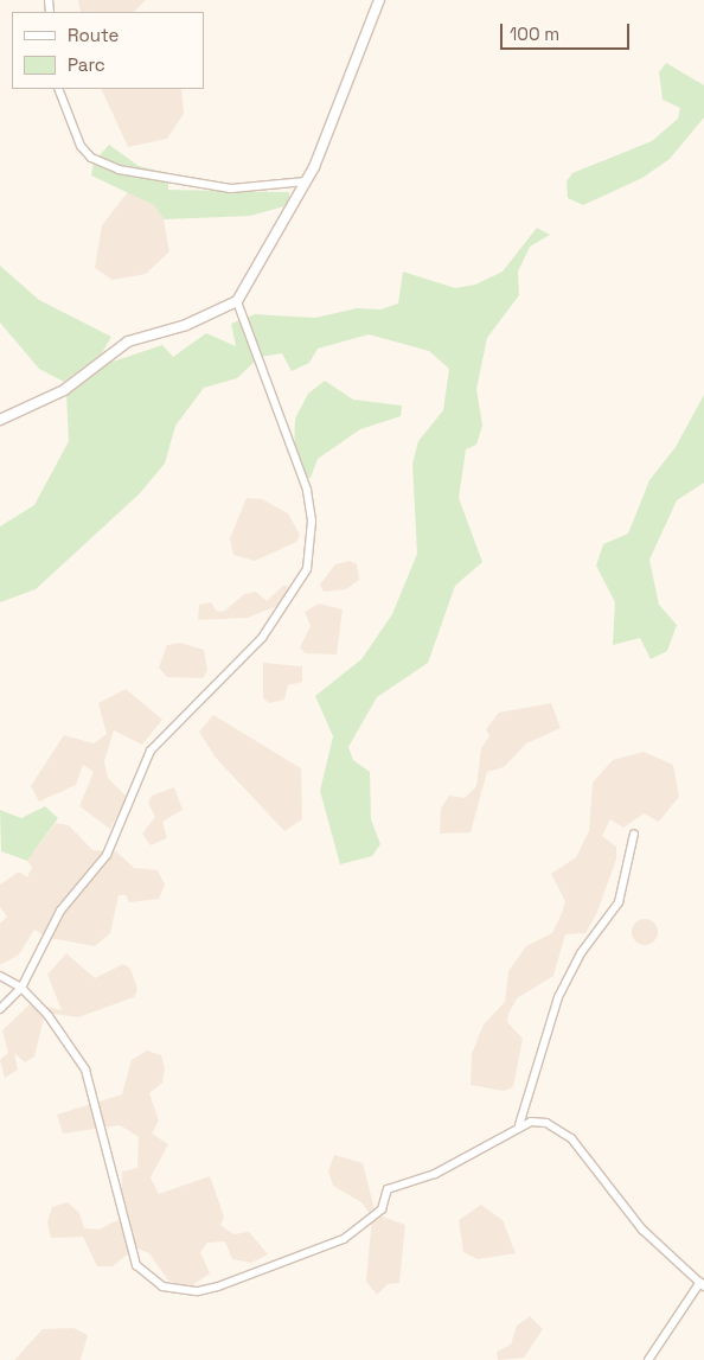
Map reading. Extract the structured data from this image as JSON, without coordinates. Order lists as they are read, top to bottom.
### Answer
{
  "legend": ["Route", "Parc"],
  "scale_bar": "100 m"
}
